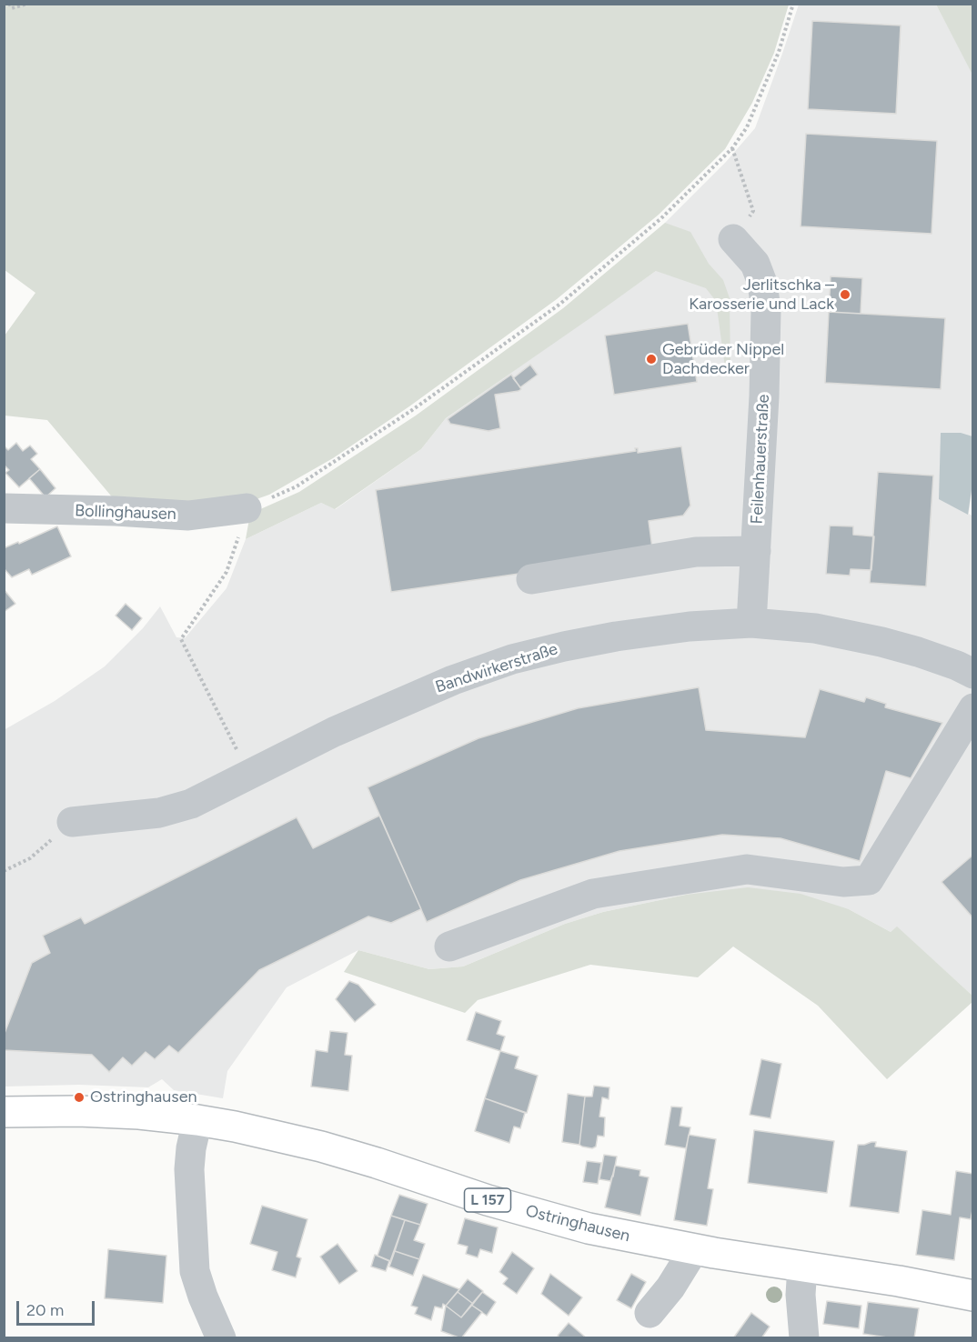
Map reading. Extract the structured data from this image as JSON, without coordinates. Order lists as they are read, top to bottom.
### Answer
{
  "streets": {
    "main road": ["L 157", "Ostringhausen"],
    "street": ["Feilenhauerstraße", "Bollinghausen", "Bandwirkerstraße"]
  },
  "crossings": [
    ["Feilenhauerstraße", "Bandwirkerstraße"]
  ],
  "places": ["Jerlitschka – Karosserie und Lack", "Gebrüder Nippel Dachdecker", "Ostringhausen"],
  "scale_bar": "20 m"
}
